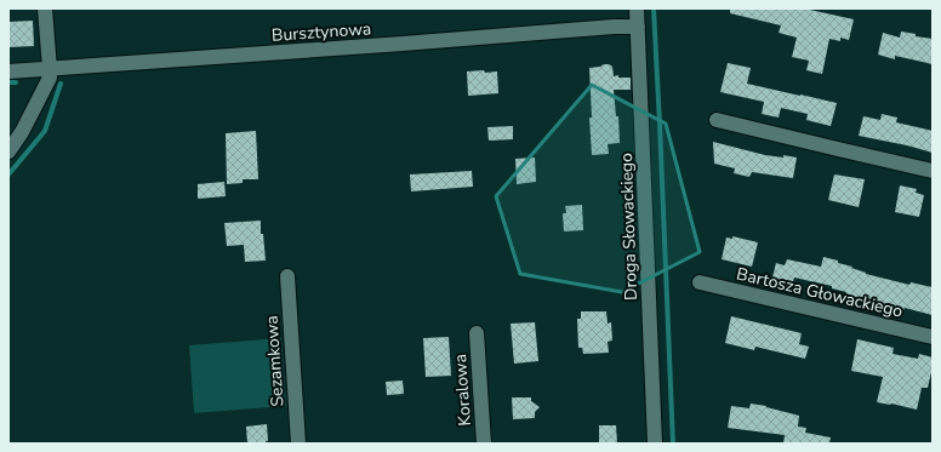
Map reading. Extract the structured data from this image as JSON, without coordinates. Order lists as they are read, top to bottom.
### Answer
{
  "streets": {
    "street": [
      "Bursztynowa",
      "Droga Słowackiego",
      "Bartosza Głowackiego",
      "Sezamkowa",
      "Koralowa"
    ]
  },
  "crossings": [
    ["Bursztynowa", "Droga Słowackiego"]
  ]
}
